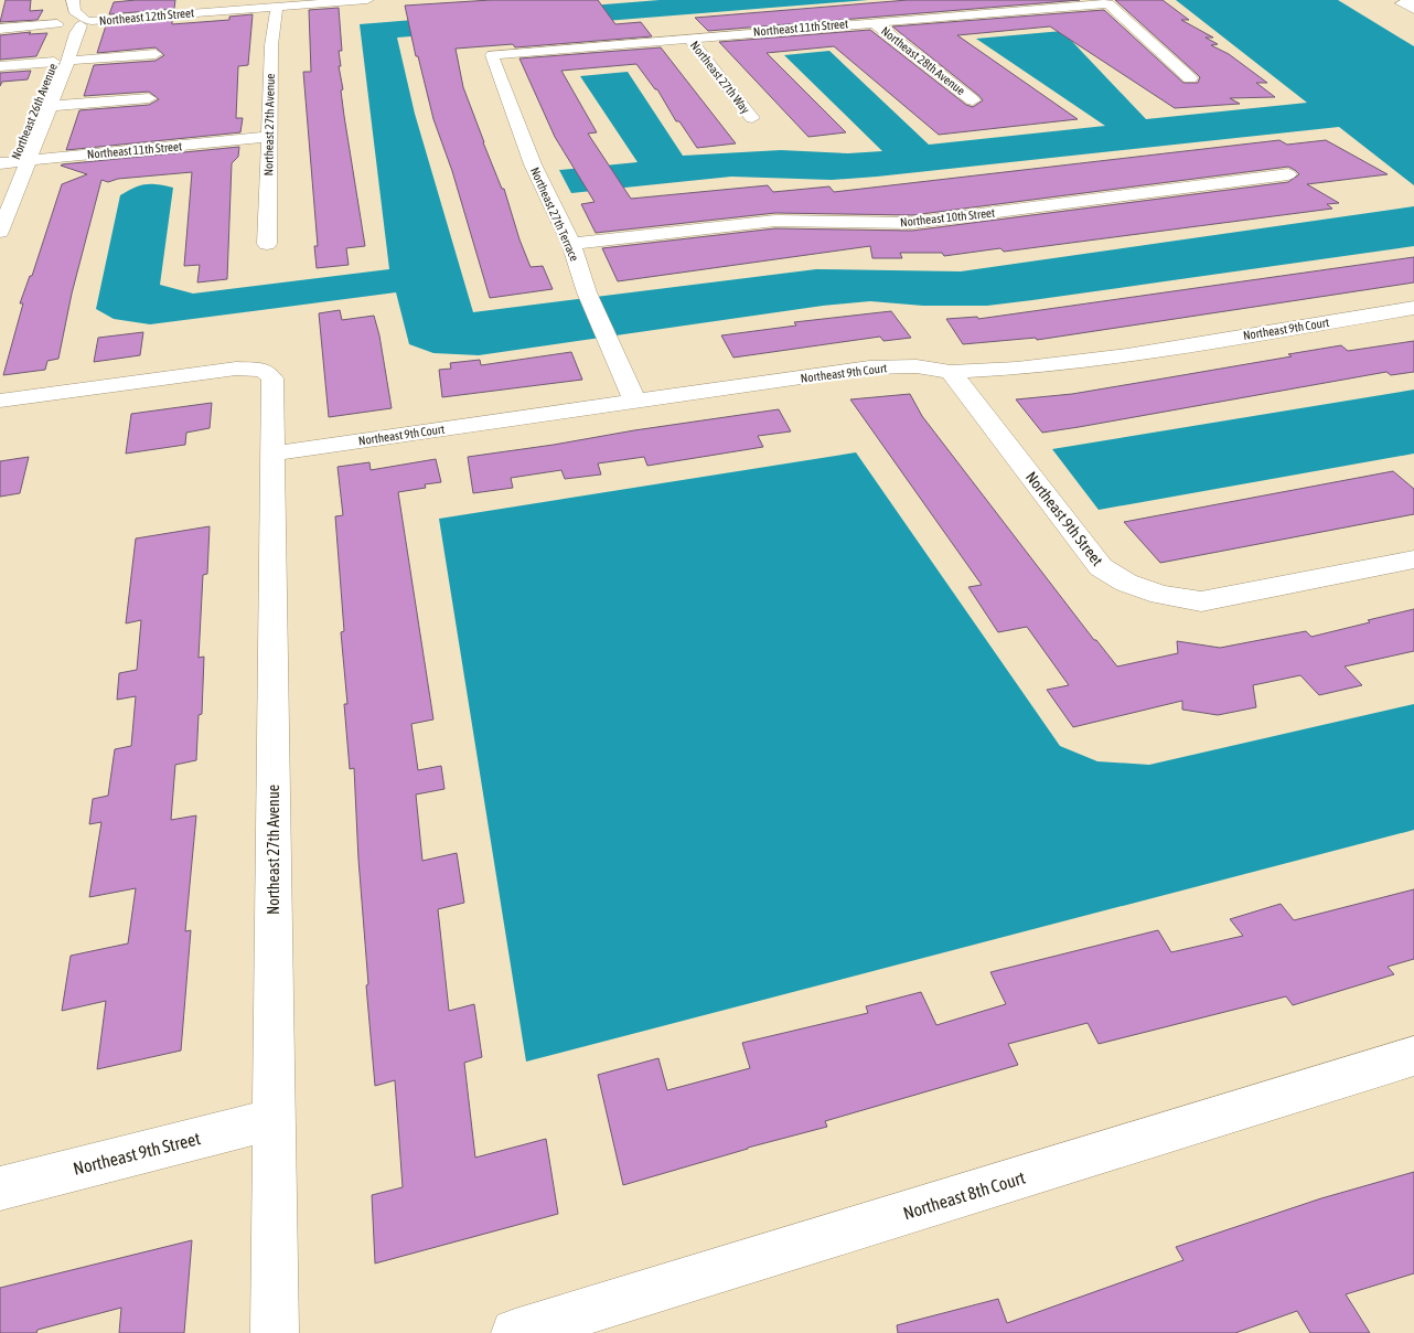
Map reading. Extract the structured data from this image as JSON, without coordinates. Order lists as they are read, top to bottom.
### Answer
{
  "streets": {
    "street": [
      "Northeast 12th Street",
      "Northeast 11th Street",
      "Northeast 28th Avenue",
      "Northeast 27th Way",
      "Northeast 26th Avenue",
      "Northeast 27th Avenue",
      "Northeast 27th Terrace",
      "Northeast 10th Street",
      "Northeast 9th Court",
      "Northeast 9th Street",
      "Northeast 8th Court"
    ]
  },
  "crossings": [
    ["Northeast 12th Street", "Northeast 26th Avenue"],
    ["Northeast 12th Street", "Northeast 27th Avenue"],
    ["Northeast 11th Street", "Northeast 28th Avenue"],
    ["Northeast 11th Street", "Northeast 27th Way"],
    ["Northeast 11th Street", "Northeast 26th Avenue"],
    ["Northeast 11th Street", "Northeast 27th Avenue"],
    ["Northeast 11th Street", "Northeast 27th Terrace"],
    ["Northeast 27th Avenue", "Northeast 9th Court"],
    ["Northeast 27th Avenue", "Northeast 9th Street"],
    ["Northeast 27th Terrace", "Northeast 10th Street"],
    ["Northeast 27th Terrace", "Northeast 9th Court"],
    ["Northeast 9th Court", "Northeast 9th Street"]
  ]
}
